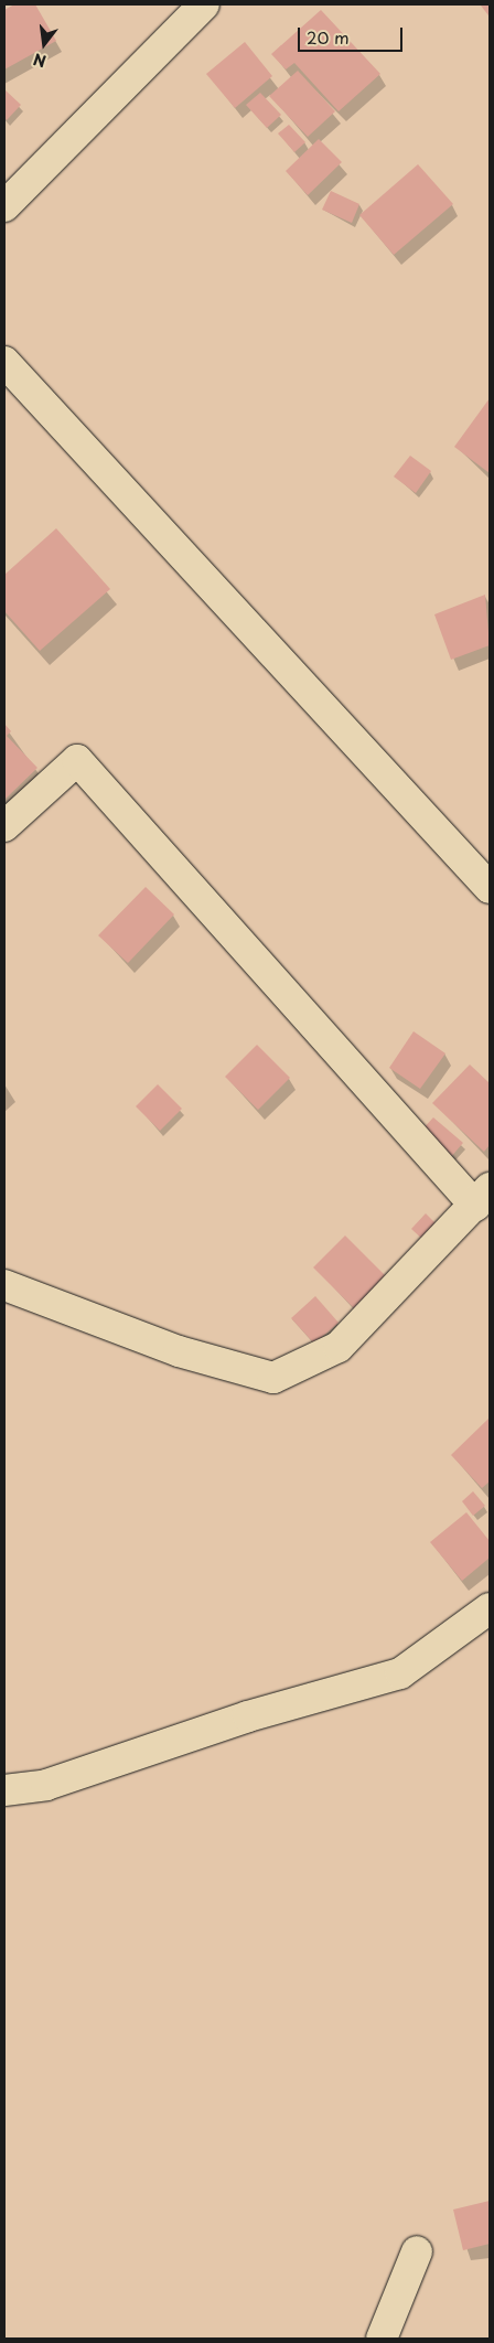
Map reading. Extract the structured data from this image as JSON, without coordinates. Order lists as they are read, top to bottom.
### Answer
{
  "scale_bar": "20 m",
  "north": "bottom"
}
